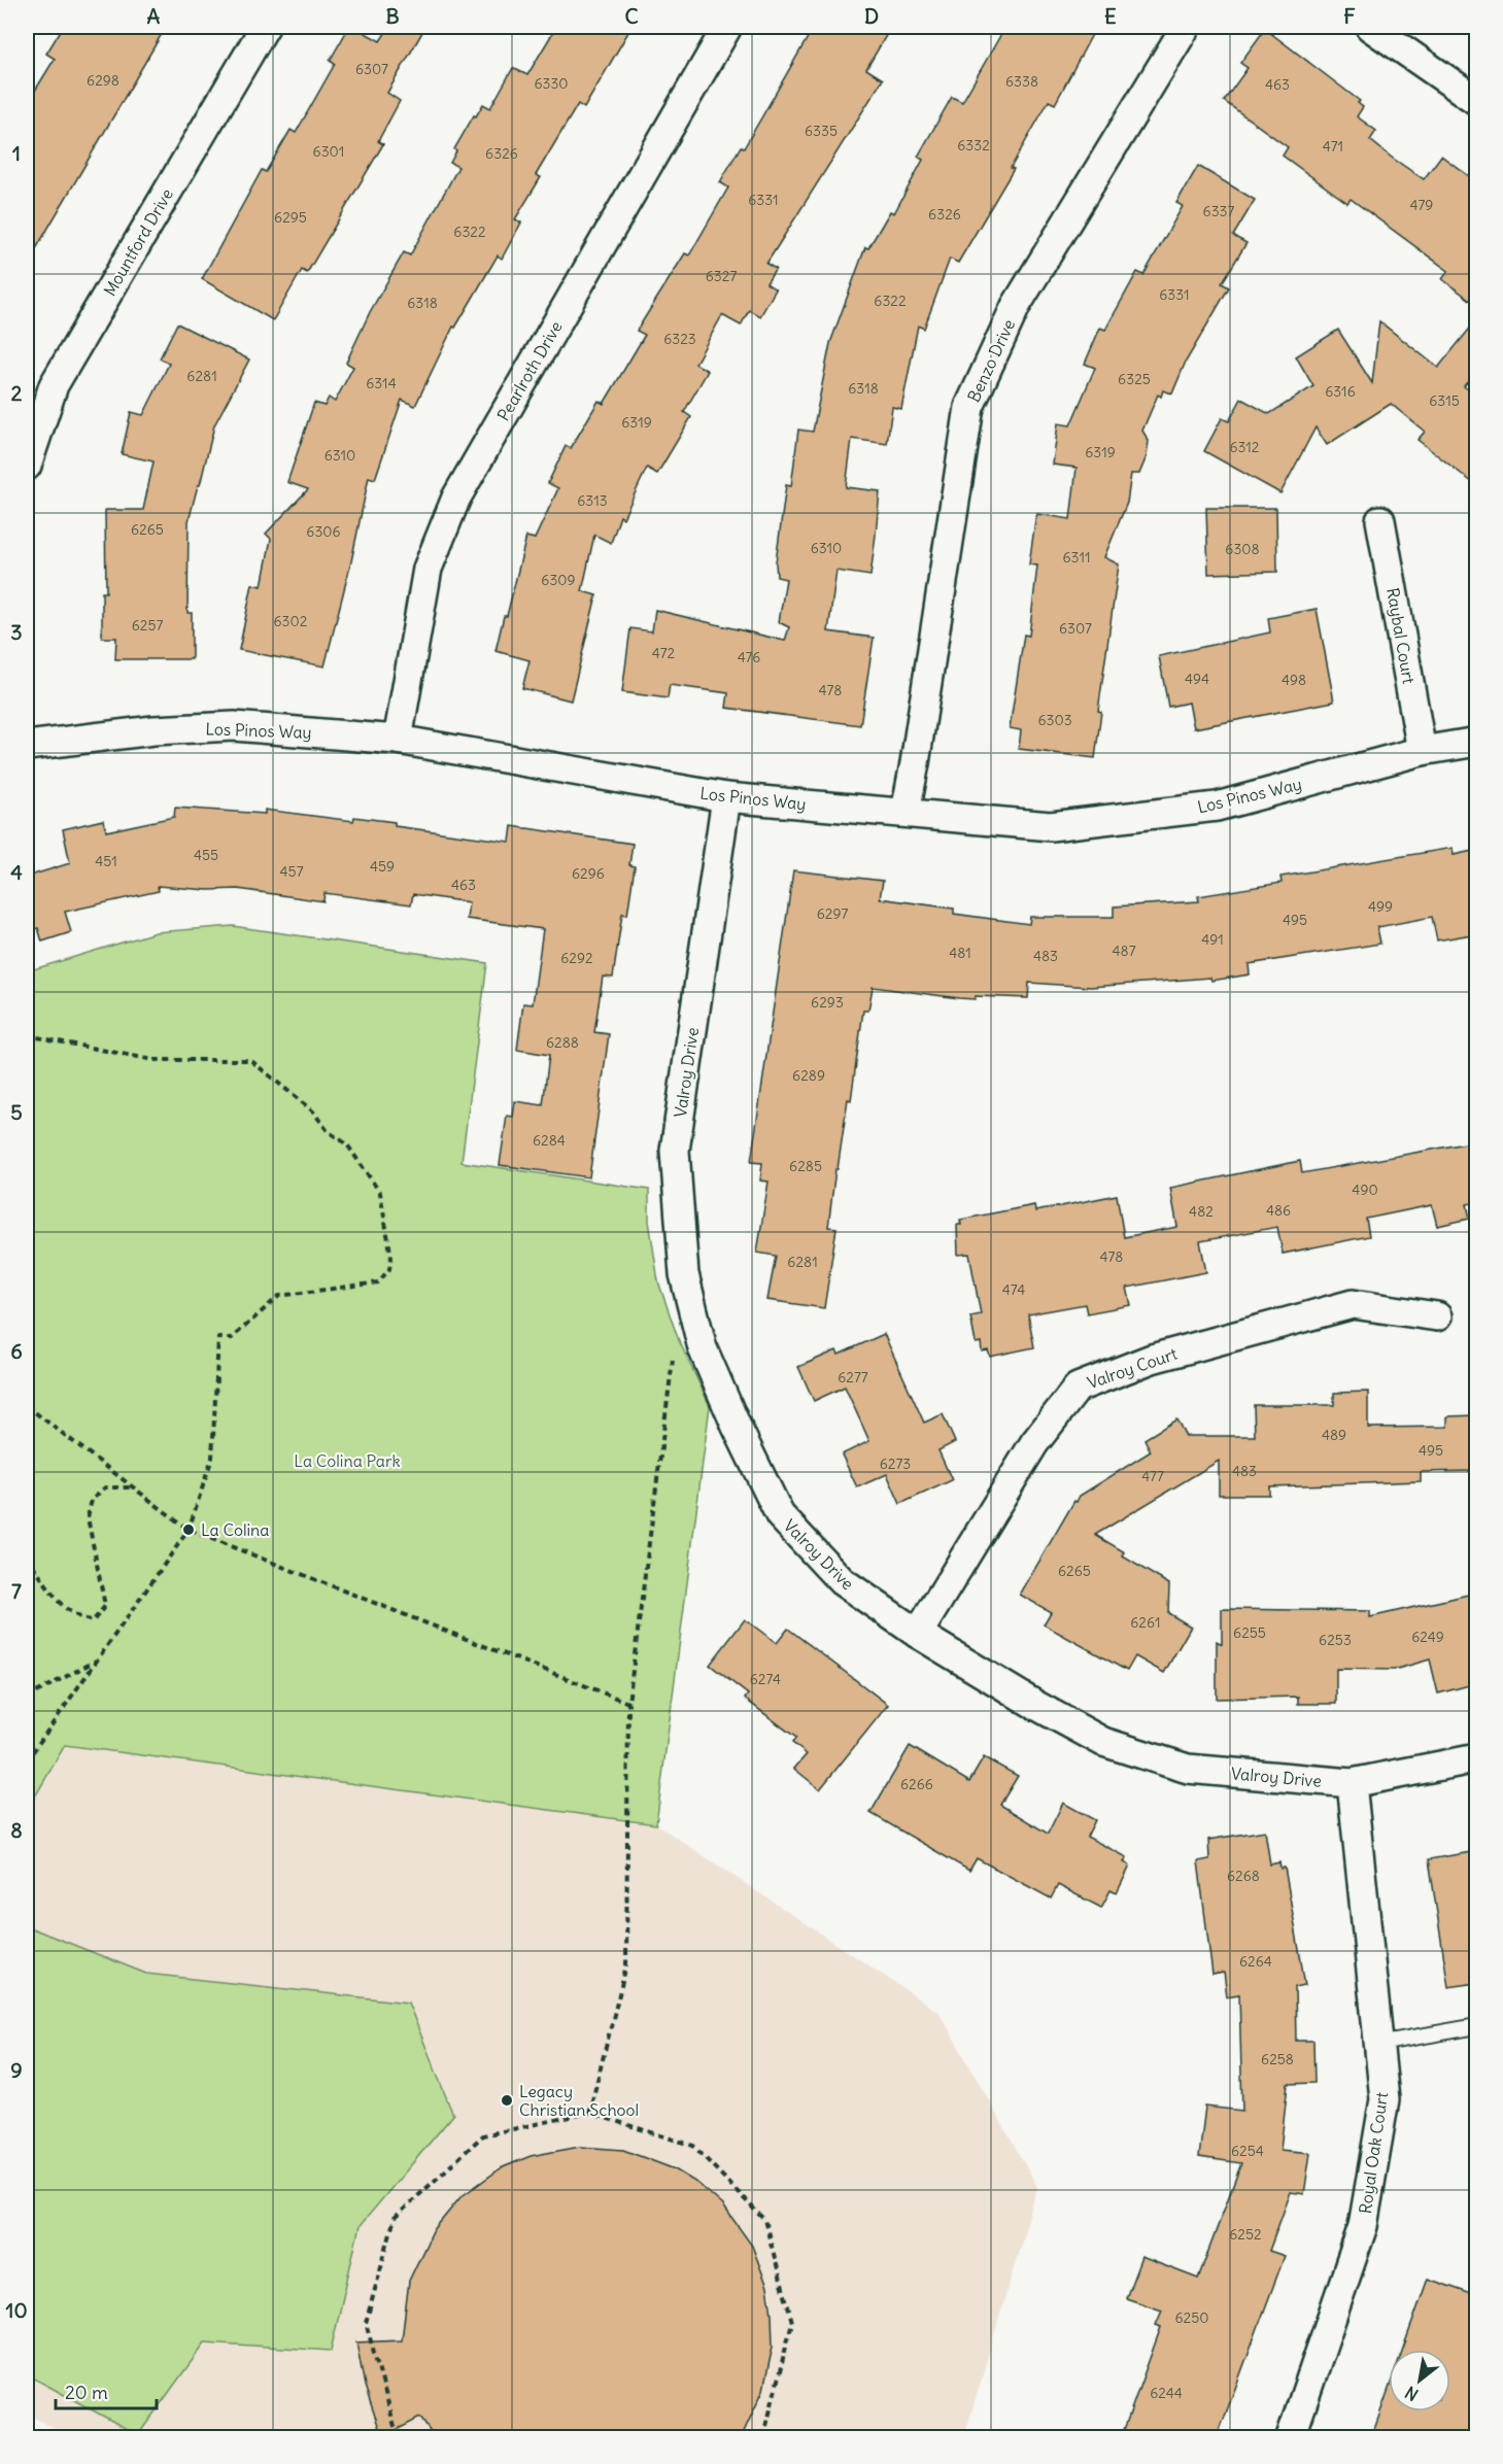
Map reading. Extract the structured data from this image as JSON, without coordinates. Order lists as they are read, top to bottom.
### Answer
{
  "streets": {
    "street": [
      "Mountford Drive",
      "Benzo Drive",
      "Pearlroth Drive",
      "Raybal Court",
      "Los Pinos Way",
      "Valroy Drive",
      "Valroy Court",
      "Royal Oak Court"
    ]
  },
  "crossings": [
    ["Benzo Drive", "Los Pinos Way"],
    ["Pearlroth Drive", "Los Pinos Way"],
    ["Raybal Court", "Los Pinos Way"],
    ["Los Pinos Way", "Valroy Drive"],
    ["Valroy Drive", "Valroy Court"],
    ["Valroy Drive", "Royal Oak Court"]
  ],
  "parks": ["La Colina Park"],
  "places": ["La Colina", "Legacy Christian School"],
  "house_numbers": [
    "6307",
    "6298",
    "6338",
    "6330",
    "463",
    "6335",
    "6332",
    "471",
    "6301",
    "6326",
    "6331",
    "479",
    "6337",
    "6326",
    "6295",
    "6322",
    "6327",
    "6331",
    "6322",
    "6318",
    "6323",
    "6281",
    "6325",
    "6314",
    "6318",
    "6316",
    "6315",
    "6319",
    "6312",
    "6319",
    "6310",
    "6313",
    "6265",
    "6306",
    "6310",
    "6308",
    "6311",
    "6309",
    "6302",
    "6257",
    "6307",
    "472",
    "476",
    "494",
    "498",
    "478",
    "6303",
    "455",
    "451",
    "459",
    "457",
    "6296",
    "463",
    "499",
    "6297",
    "495",
    "491",
    "487",
    "481",
    "483",
    "6292",
    "6293",
    "6288",
    "6289",
    "6284",
    "6285",
    "490",
    "486",
    "482",
    "478",
    "6281",
    "474",
    "6277",
    "489",
    "495",
    "6273",
    "483",
    "477",
    "6265",
    "6261",
    "6255",
    "6249",
    "6253",
    "6274",
    "6266",
    "6268",
    "6264",
    "6258",
    "6254",
    "6252",
    "6250",
    "6244"
  ],
  "scale_bar": "20 m",
  "north": "bottom left",
  "grid": {
    "columns": [
      "A",
      "B",
      "C",
      "D",
      "E",
      "F"
    ],
    "rows": [
      "1",
      "2",
      "3",
      "4",
      "5",
      "6",
      "7",
      "8",
      "9",
      "10"
    ]
  }
}
